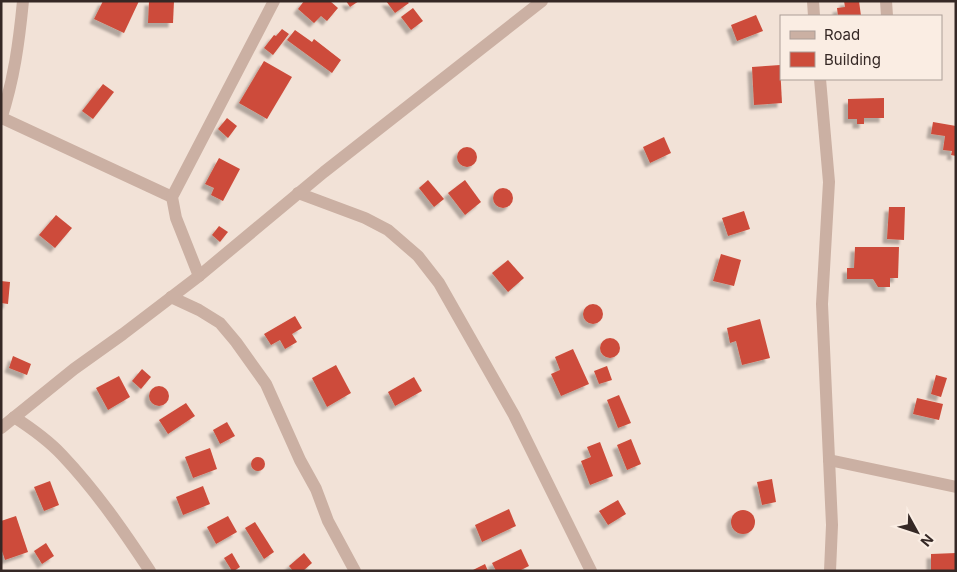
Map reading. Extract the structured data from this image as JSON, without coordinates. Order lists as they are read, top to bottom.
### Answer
{
  "legend": ["Road", "Building"],
  "north": "bottom right"
}
